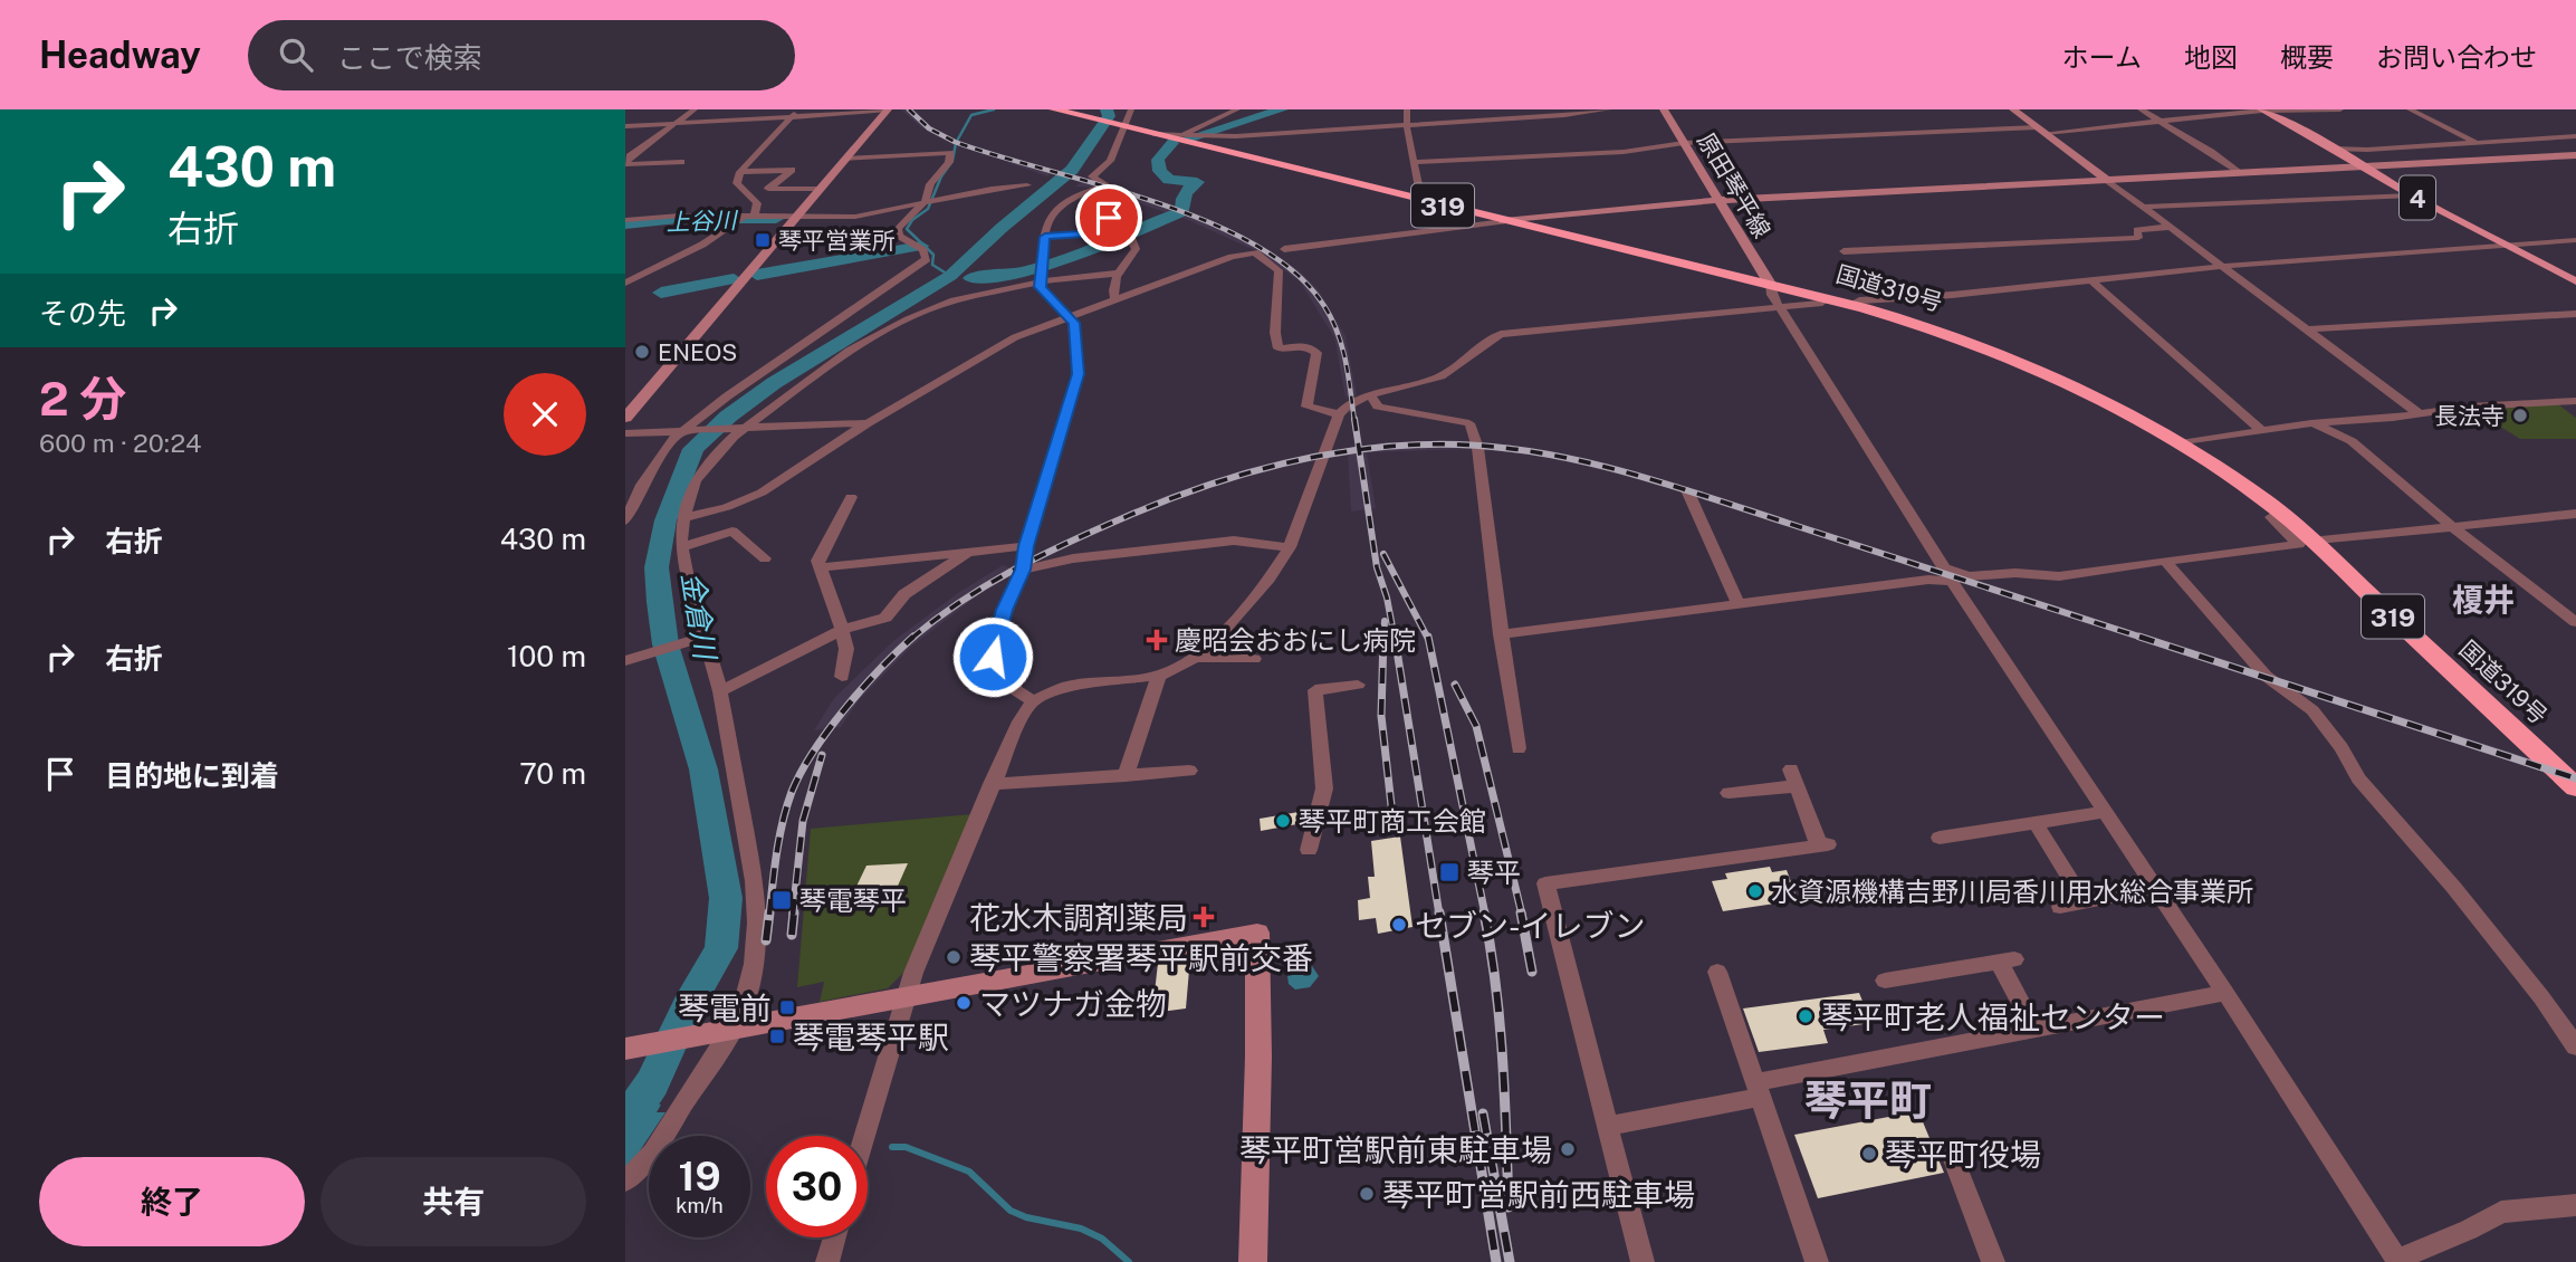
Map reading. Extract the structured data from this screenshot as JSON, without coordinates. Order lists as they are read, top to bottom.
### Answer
{
  "streets": {
    "highway": ["319", "国道319号"],
    "main road": ["4"],
    "street": ["原田琴平線"]
  },
  "crossings": [
    ["原田琴平線", "国道319号"]
  ],
  "districts": ["榎井", "琴平町"],
  "water": ["上谷川", "金倉川"],
  "places": {
    "transit": [
      "琴平営業所",
      "琴平",
      "琴電琴平",
      "琴電前",
      "琴電琴平駅"
    ],
    "other": [
      "ENEOS",
      "長法寺",
      "琴平町商工会館",
      "水資源機構吉野川局香川用水総合事業所",
      "セブン-イレブン",
      "琴平警察署琴平駅前交番",
      "マツナガ金物",
      "琴平町老人福祉センター",
      "琴平町営駅前東駐車場",
      "琴平町役場",
      "琴平町営駅前西駐車場"
    ],
    "health": ["慶昭会おおにし病院", "花水木調剤薬局"]
  },
  "page": {
    "header": "Headway",
    "search": "ここで検索",
    "nav": [
      "ホーム",
      "地図",
      "概要",
      "お問い合わせ"
    ],
    "turn": ["430 m", "右折"],
    "then": "その先",
    "heading": ["2 分", "600 m · 20:24"],
    "list": [
      {
        "name": "右折",
        "value": "430 m"
      },
      {
        "name": "右折",
        "value": "100 m"
      },
      {
        "name": "目的地に到着",
        "value": "70 m"
      }
    ],
    "speed": "19 km/h",
    "limit": "30",
    "buttons": ["終了", "共有"]
  }
}
